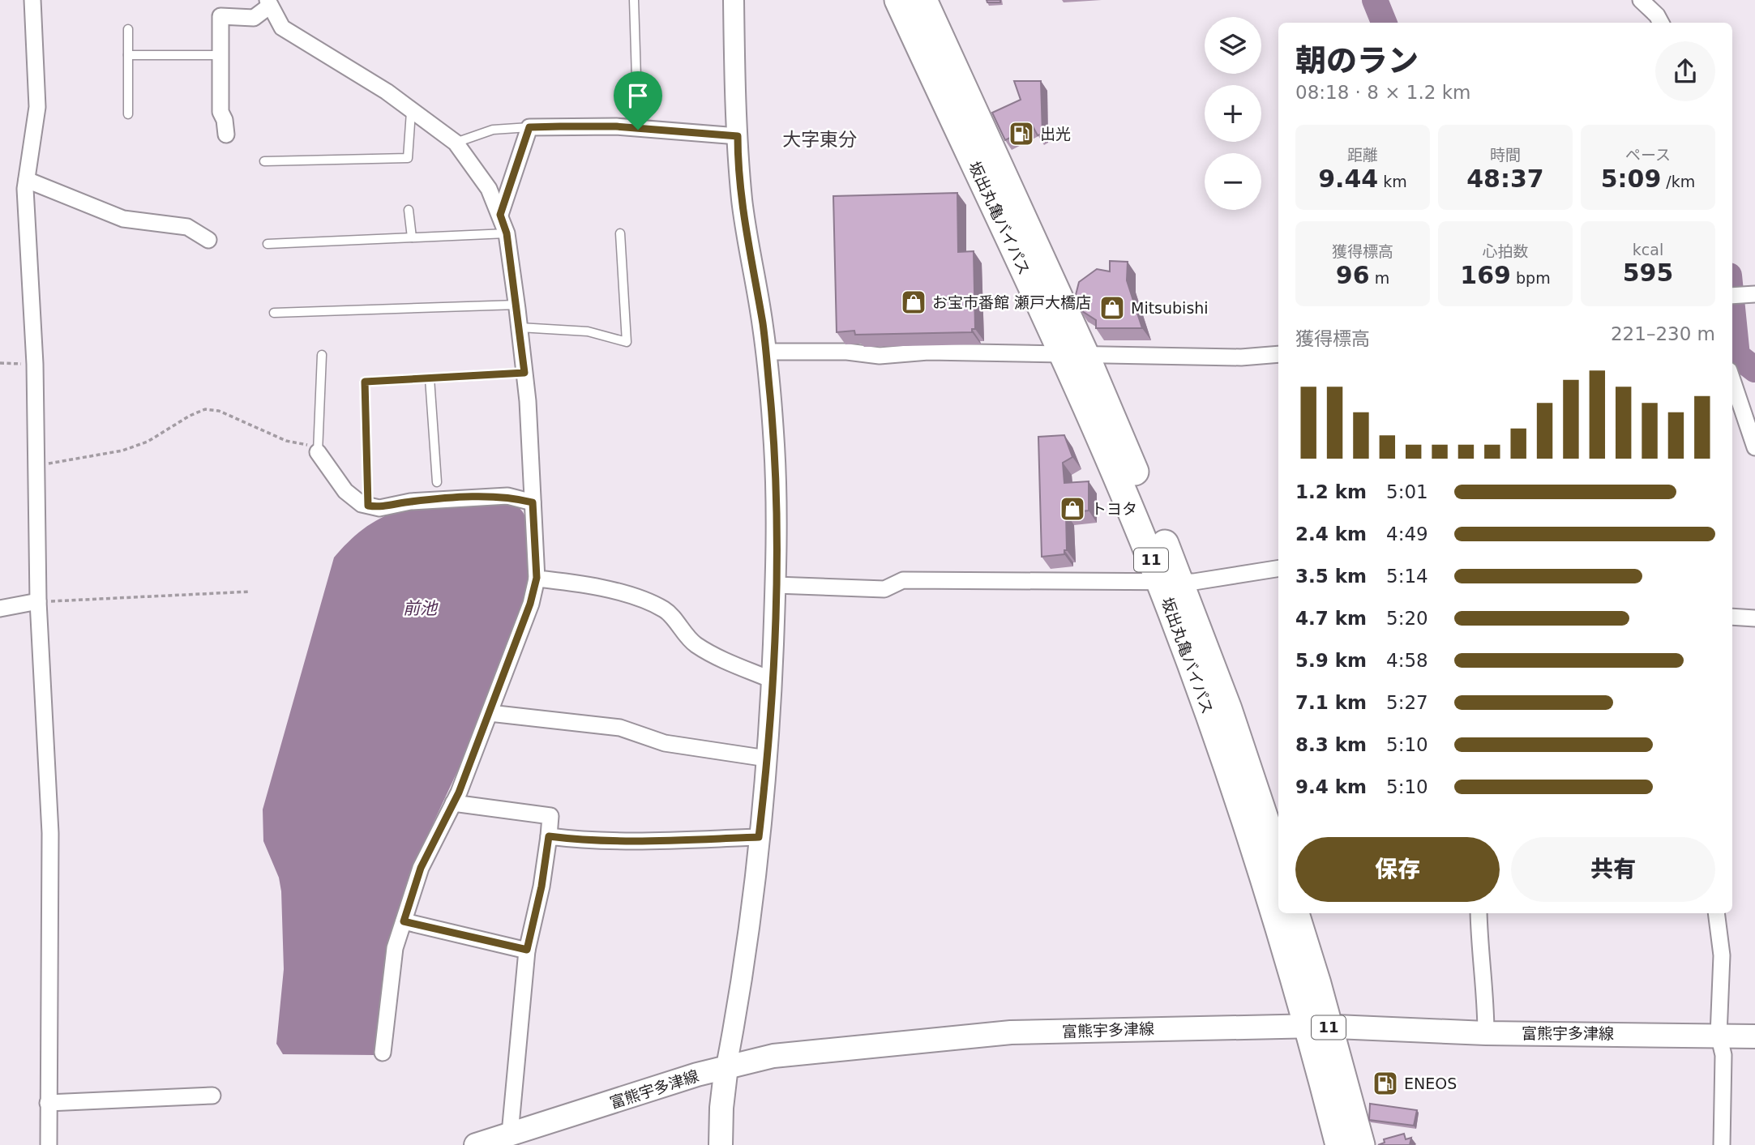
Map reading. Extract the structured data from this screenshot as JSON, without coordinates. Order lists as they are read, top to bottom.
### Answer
{
  "streets": {
    "highway": ["坂出丸亀バイパス", "11"],
    "main road": ["富熊宇多津線"]
  },
  "crossings": [
    ["坂出丸亀バイパス", "富熊宇多津線"]
  ],
  "districts": ["大字東分"],
  "water": ["前池"],
  "places": {
    "fuel station": ["出光", "ENEOS"],
    "shop": ["お宝市番館 瀬戸大橋店", "Mitsubishi", "トヨタ"]
  },
  "page": {
    "map_buttons": ["+", "−"],
    "heading": ["朝のラン", "08:18 · 8 × 1.2 km"],
    "stats": [
      ["距離", "9.44 km"],
      ["時間", "48:37"],
      ["ペース", "5:09 /km"],
      ["獲得標高", "96 m"],
      ["心拍数", "169 bpm"],
      ["kcal", "595"]
    ],
    "chart": ["獲得標高", "221–230 m"],
    "list": [
      {
        "name": "1.2 km",
        "note": "5:01"
      },
      {
        "name": "2.4 km",
        "note": "4:49"
      },
      {
        "name": "3.5 km",
        "note": "5:14"
      },
      {
        "name": "4.7 km",
        "note": "5:20"
      },
      {
        "name": "5.9 km",
        "note": "4:58"
      },
      {
        "name": "7.1 km",
        "note": "5:27"
      },
      {
        "name": "8.3 km",
        "note": "5:10"
      },
      {
        "name": "9.4 km",
        "note": "5:10"
      }
    ],
    "buttons": ["保存", "共有"]
  }
}
